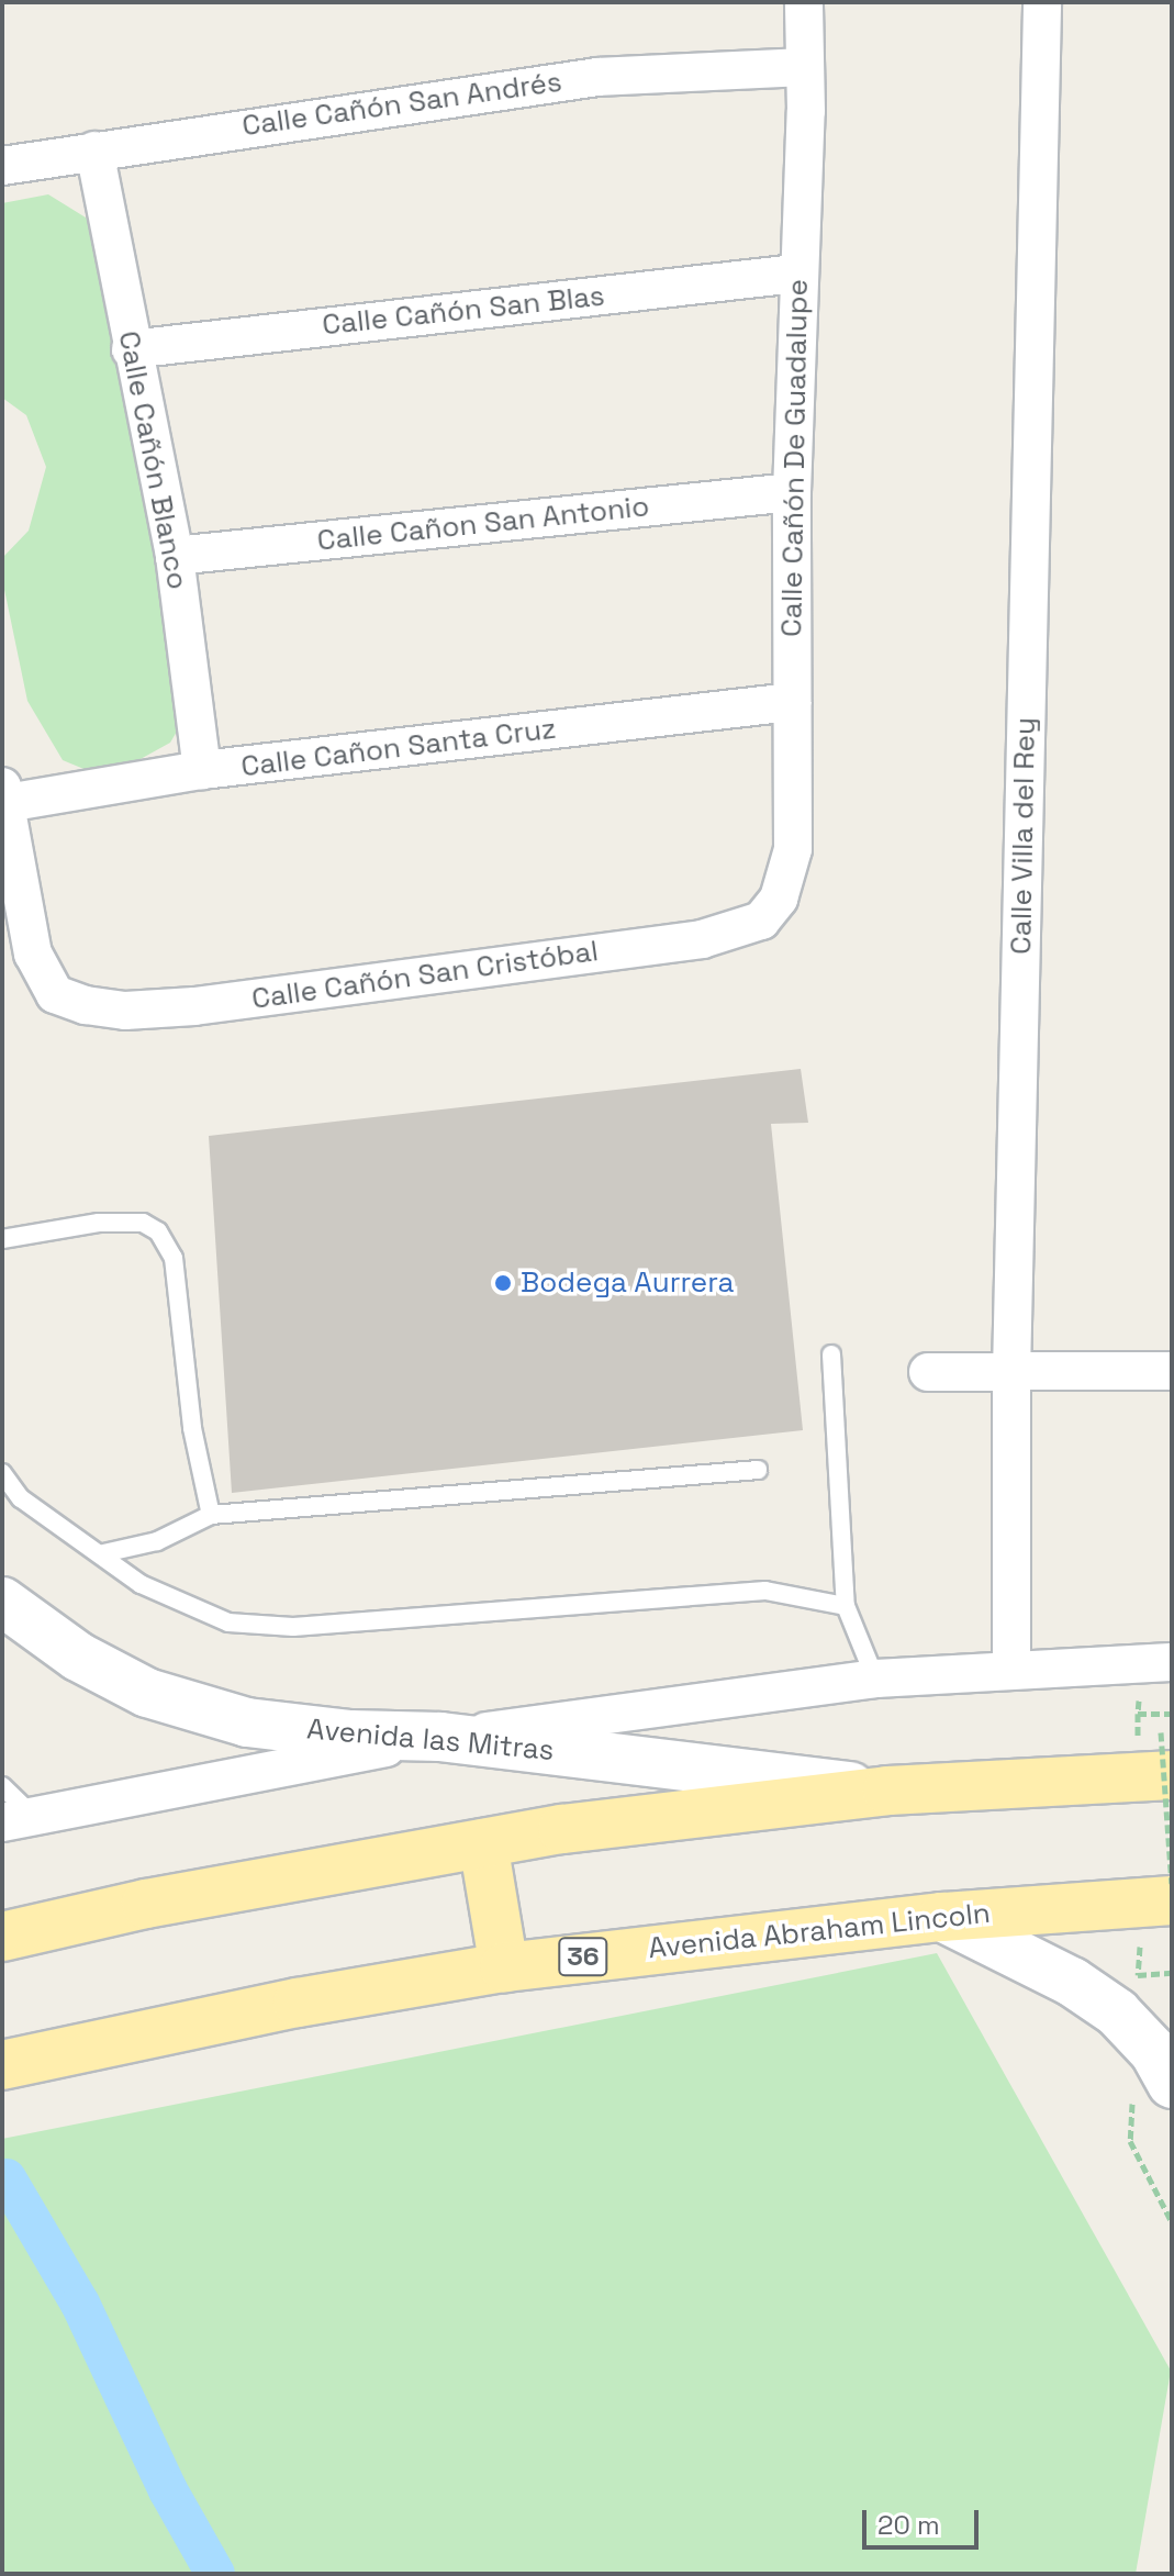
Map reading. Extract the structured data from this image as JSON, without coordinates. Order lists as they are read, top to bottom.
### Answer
{
  "streets": {
    "main road": ["Avenida Abraham Lincoln", "36"],
    "street": [
      "Calle Cañón San Andrés",
      "Calle Cañón San Blas",
      "Calle Cañón De Guadalupe",
      "Calle Cañón Blanco",
      "Calle Cañon San Antonio",
      "Calle Cañon Santa Cruz",
      "Calle Villa del Rey",
      "Calle Cañón San Cristóbal",
      "Avenida las Mitras"
    ]
  },
  "crossings": [
    ["Calle Cañón San Andrés", "Calle Cañón De Guadalupe"],
    ["Calle Cañón San Andrés", "Calle Cañón Blanco"],
    ["Calle Cañón San Blas", "Calle Cañón De Guadalupe"],
    ["Calle Cañón San Blas", "Calle Cañón Blanco"],
    ["Calle Cañón De Guadalupe", "Calle Cañon San Antonio"],
    ["Calle Cañón De Guadalupe", "Calle Cañon Santa Cruz"],
    ["Calle Cañón De Guadalupe", "Calle Cañón San Cristóbal"],
    ["Calle Cañón Blanco", "Calle Cañon San Antonio"],
    ["Calle Cañón Blanco", "Calle Cañon Santa Cruz"],
    ["Calle Cañon Santa Cruz", "Calle Cañón San Cristóbal"]
  ],
  "places": ["Bodega Aurrera"],
  "scale_bar": "20 m"
}
